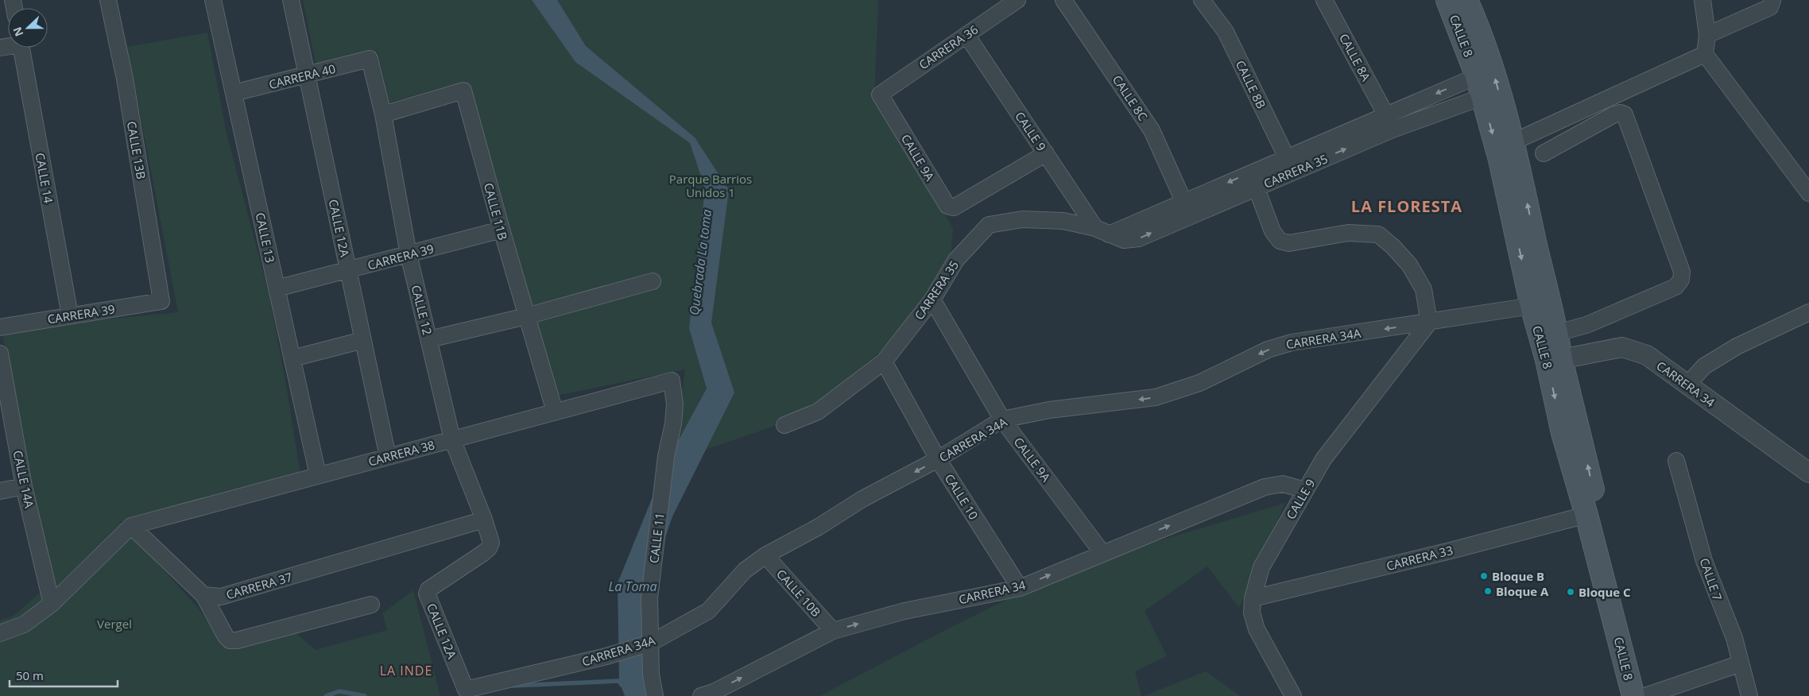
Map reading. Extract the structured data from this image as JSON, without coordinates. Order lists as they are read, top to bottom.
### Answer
{
  "streets": {
    "main road": ["CALLE 8"],
    "street": [
      "CARRERA 36",
      "CALLE 8A",
      "CARRERA 40",
      "CALLE 8B",
      "CALLE 8C",
      "CALLE 9",
      "CALLE 13B",
      "CALLE 9A",
      "CARRERA 35",
      "CALLE 14",
      "CALLE 11B",
      "CALLE 12A",
      "CALLE 13",
      "CARRERA 39",
      "CALLE 12",
      "CARRERA 34A",
      "CARRERA 34",
      "CARRERA 38",
      "CALLE 14A",
      "CALLE 10",
      "CALLE 11",
      "CARRERA 33",
      "CALLE 7",
      "CARRERA 37",
      "CALLE 10B"
    ]
  },
  "crossings": [
    ["CALLE 8", "CARRERA 35"],
    ["CALLE 8", "CARRERA 34A"],
    ["CALLE 8", "CARRERA 34"],
    ["CALLE 8", "CARRERA 33"],
    ["CARRERA 36", "CALLE 9"],
    ["CARRERA 36", "CALLE 9A"],
    ["CALLE 8A", "CARRERA 35"],
    ["CARRERA 40", "CALLE 12A"],
    ["CARRERA 40", "CALLE 13"],
    ["CARRERA 40", "CALLE 12"],
    ["CALLE 8B", "CARRERA 35"],
    ["CALLE 8C", "CARRERA 35"],
    ["CALLE 9", "CALLE 9A"],
    ["CALLE 9", "CARRERA 35"],
    ["CALLE 9", "CARRERA 34A"],
    ["CALLE 9", "CARRERA 34"],
    ["CALLE 9", "CARRERA 33"],
    ["CALLE 13B", "CARRERA 39"],
    ["CALLE 9A", "CARRERA 35"],
    ["CALLE 9A", "CARRERA 34A"],
    ["CALLE 9A", "CARRERA 34"],
    ["CARRERA 35", "CALLE 10"],
    ["CALLE 14", "CARRERA 39"],
    ["CALLE 11B", "CARRERA 39"],
    ["CALLE 11B", "CALLE 12"],
    ["CALLE 11B", "CARRERA 38"],
    ["CALLE 12A", "CARRERA 39"],
    ["CALLE 12A", "CALLE 12"],
    ["CALLE 12A", "CARRERA 34A"],
    ["CALLE 12A", "CARRERA 38"],
    ["CALLE 13", "CARRERA 39"],
    ["CALLE 13", "CARRERA 38"],
    ["CARRERA 39", "CALLE 12"],
    ["CALLE 12", "CARRERA 38"],
    ["CALLE 12", "CARRERA 37"],
    ["CARRERA 34A", "CALLE 10"],
    ["CARRERA 34A", "CALLE 11"],
    ["CARRERA 34A", "CALLE 10B"],
    ["CARRERA 34", "CALLE 10"],
    ["CARRERA 34", "CALLE 10B"],
    ["CARRERA 38", "CALLE 11"]
  ],
  "one_way": ["CARRERA 34A", "CARRERA 34"],
  "districts": ["LA FLORESTA", "LA INDE"],
  "water": ["Quebrada La toma", "La Toma"],
  "parks": ["Parque Barrios Unidos 1", "Vergel"],
  "places": ["Bloque B", "Bloque A", "Bloque C"],
  "scale_bar": "50 m",
  "north": "left"
}
